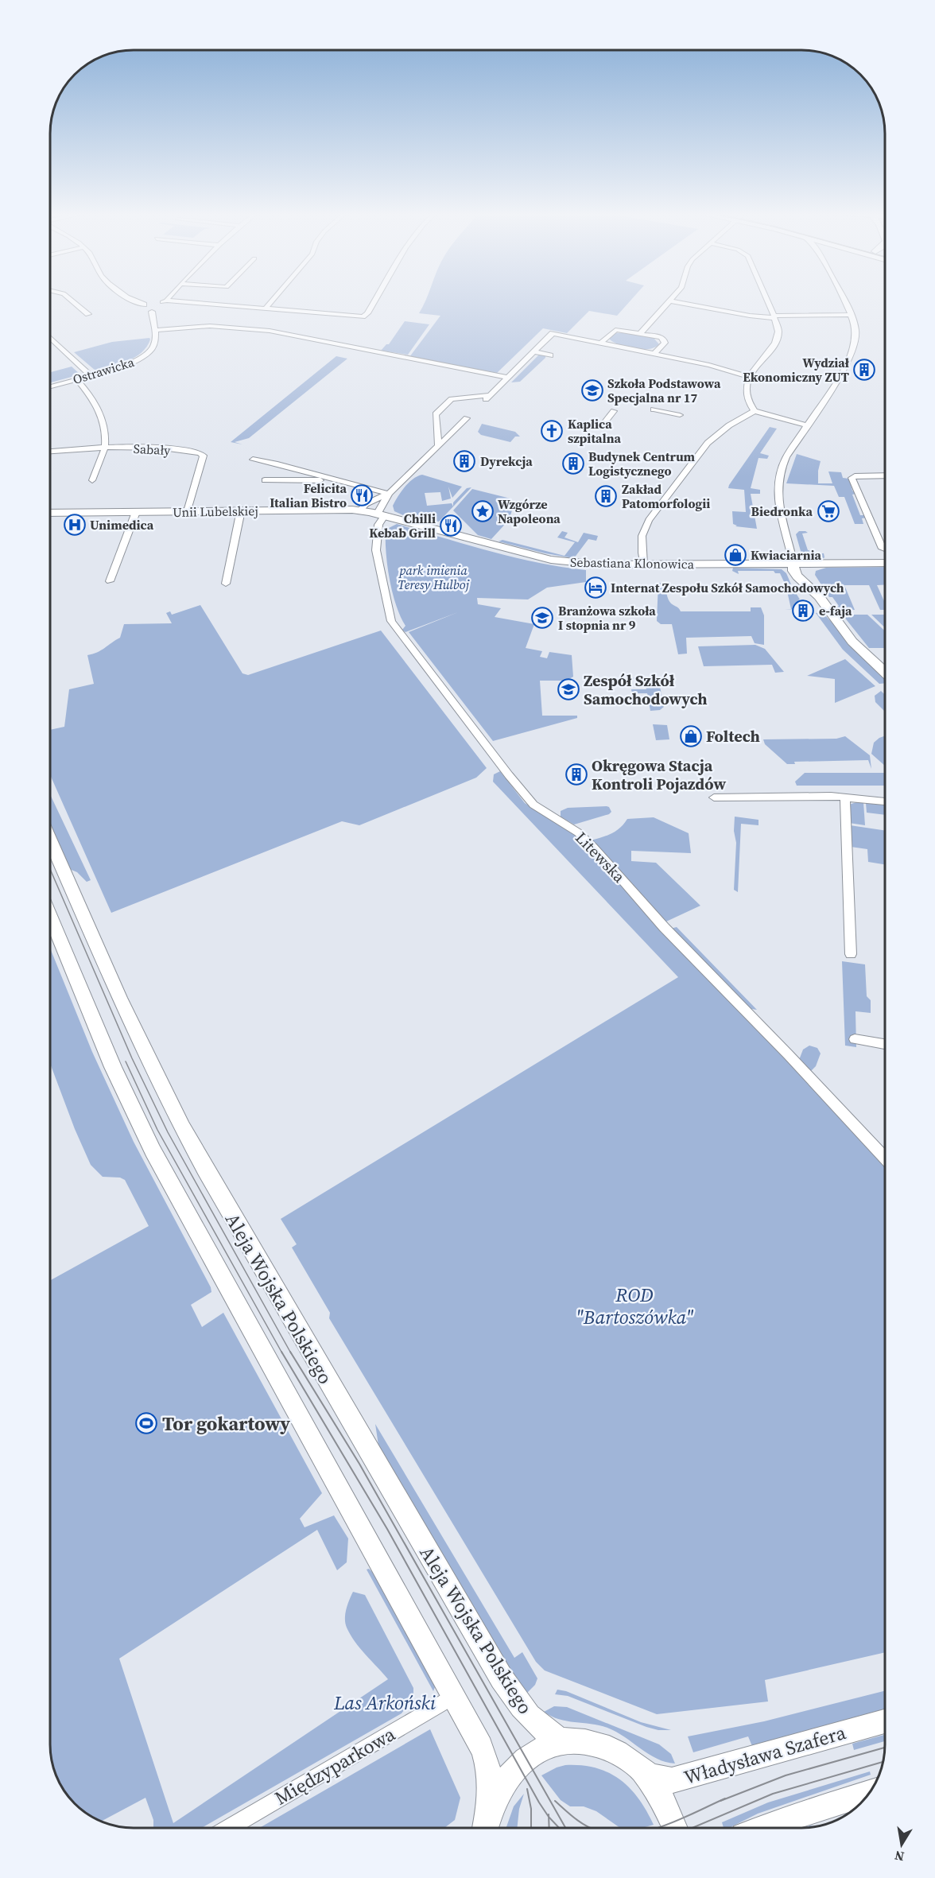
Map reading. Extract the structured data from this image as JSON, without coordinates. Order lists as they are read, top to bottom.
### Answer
{
  "streets": {
    "street": [
      "Ostrawicka",
      "Sabały",
      "Unii Lubelskiej",
      "Sebastiana Klonowica",
      "Litewska",
      "Aleja Wojska Polskiego",
      "Władysława Szafera",
      "Międzyparkowa"
    ]
  },
  "crossings": [
    ["Sabały", "Unii Lubelskiej"],
    ["Unii Lubelskiej", "Sebastiana Klonowica"],
    ["Unii Lubelskiej", "Litewska"],
    ["Sebastiana Klonowica", "Litewska"]
  ],
  "parks": ["park imienia Teresy Hulboj", "ROD \"Bartoszówka\"", "Las Arkoński"],
  "places": {
    "building": [
      "Wydział Ekonomiczny ZUT",
      "Dyrekcja",
      "Budynek Centrum Logistycznego",
      "Zakład Patomorfologii",
      "e-faja",
      "Okręgowa Stacja Kontroli Pojazdów"
    ],
    "school or university": ["Szkoła Podstawowa Specjalna nr 17", "Branżowa szkoła I stopnia nr 9", "Zespół Szkół Samochodowych"],
    "church": ["Kaplica szpitalna"],
    "restaurant": ["Felicita Italian Bistro", "Chilli Kebab Grill"],
    "place": ["Wzgórze Napoleona"],
    "supermarket": ["Biedronka"],
    "hospital": ["Unimedica"],
    "shop": ["Kwiaciarnia", "Foltech"],
    "hotel": ["Internat Zespołu Szkół Samochodowych"],
    "sports": ["Tor gokartowy"]
  },
  "north": "bottom"
}
